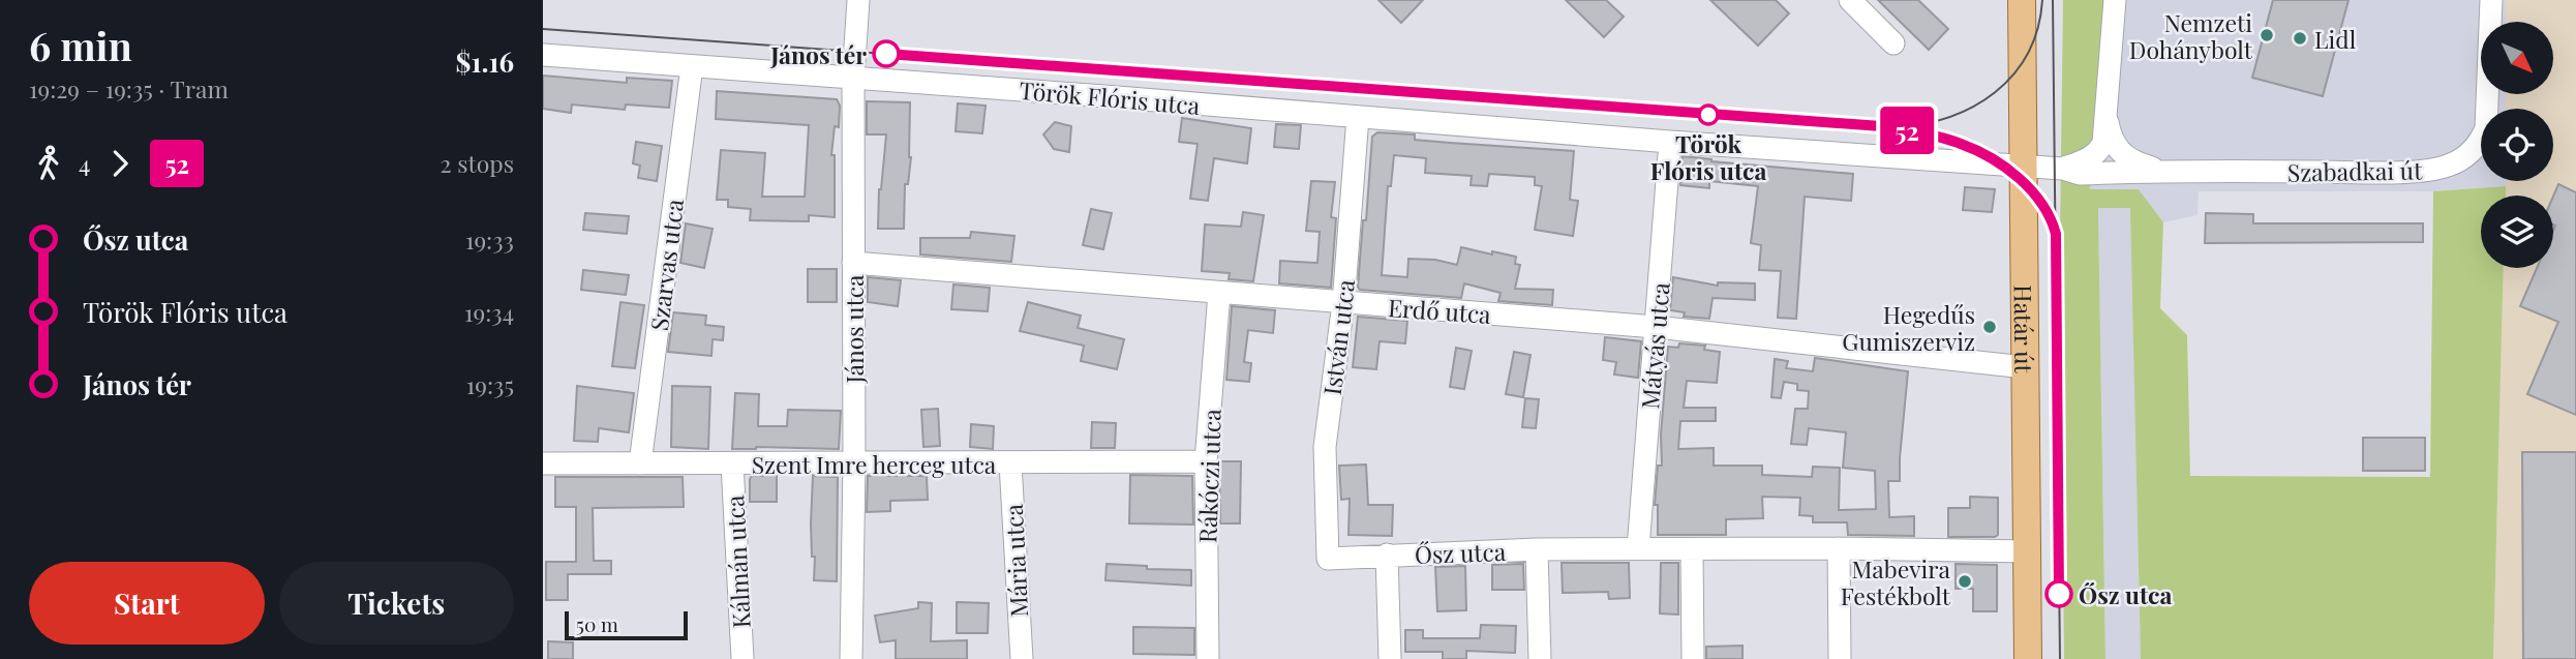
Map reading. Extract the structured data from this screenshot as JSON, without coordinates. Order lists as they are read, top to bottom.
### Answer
{
  "streets": {
    "main road": ["Határ út"],
    "street": [
      "Török Flóris utca",
      "Szabadkai út",
      "Szarvas utca",
      "Erdő utca",
      "János utca",
      "István utca",
      "Mátyás utca",
      "Szent Imre herceg utca",
      "Rákóczi utca",
      "Ősz utca",
      "Mária utca",
      "Kálmán utca"
    ]
  },
  "crossings": [
    ["Török Flóris utca", "Szabadkai út"],
    ["Török Flóris utca", "Szarvas utca"],
    ["Török Flóris utca", "János utca"],
    ["Török Flóris utca", "Határ út"],
    ["Török Flóris utca", "István utca"],
    ["Török Flóris utca", "Mátyás utca"],
    ["Szabadkai út", "Határ út"],
    ["Szarvas utca", "Szent Imre herceg utca"],
    ["Erdő utca", "János utca"],
    ["Erdő utca", "Határ út"],
    ["Erdő utca", "István utca"],
    ["Erdő utca", "Mátyás utca"],
    ["Erdő utca", "Rákóczi utca"],
    ["János utca", "Szent Imre herceg utca"],
    ["Határ út", "Ősz utca"],
    ["István utca", "Ősz utca"],
    ["Mátyás utca", "Ősz utca"],
    ["Szent Imre herceg utca", "Rákóczi utca"],
    ["Szent Imre herceg utca", "Mária utca"],
    ["Szent Imre herceg utca", "Kálmán utca"]
  ],
  "places": [
    "Nemzeti Dohánybolt",
    "Lidl",
    "János tér",
    "Török Flóris utca",
    "Hegedűs Gumiszerviz",
    "Mabevira Festékbolt",
    "Ősz utca"
  ],
  "lines": ["tram line 52"],
  "scale_bar": "50 m",
  "north": "bottom right",
  "page": {
    "heading": ["6 min", "19:29 – 19:35 · Tram", "$1.16"],
    "on_map": "52",
    "legs": ["4", "52", "2 stops"],
    "list": [
      {
        "name": "Ősz utca",
        "value": "19:33"
      },
      {
        "name": "Török Flóris utca",
        "value": "19:34"
      },
      {
        "name": "János tér",
        "value": "19:35"
      }
    ],
    "buttons": ["Start", "Tickets"],
    "scale": "50 m"
  }
}
